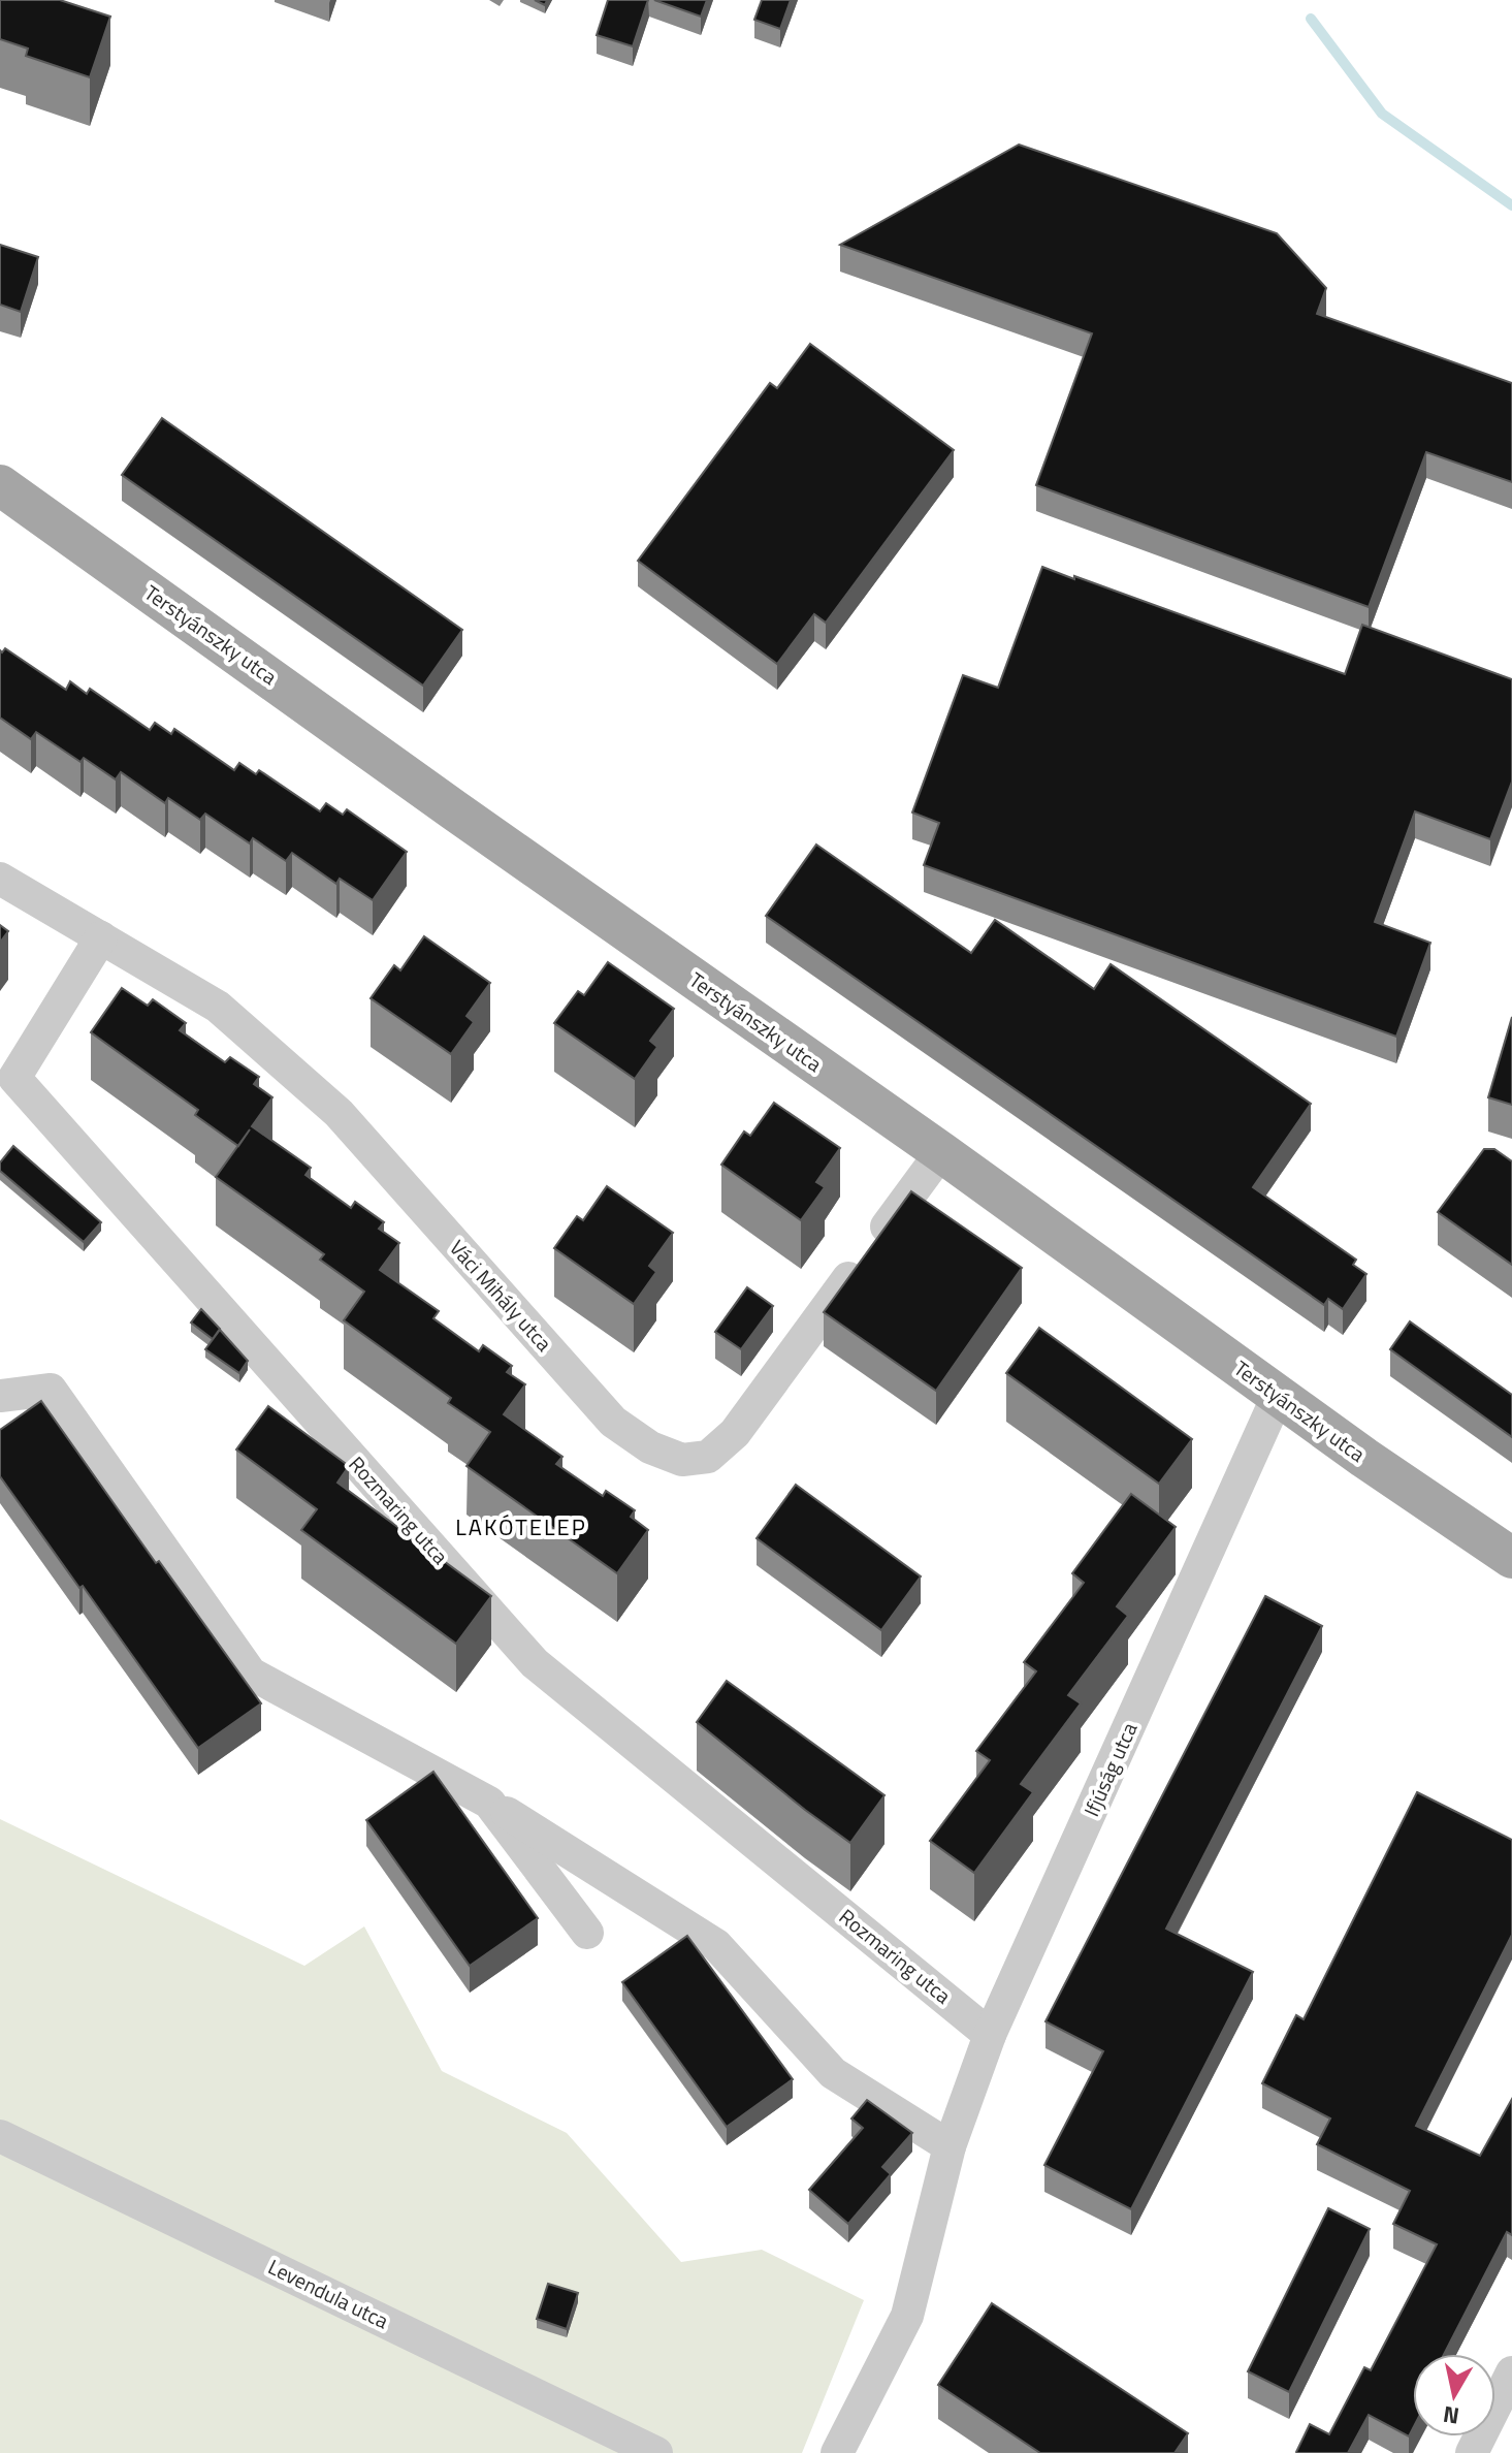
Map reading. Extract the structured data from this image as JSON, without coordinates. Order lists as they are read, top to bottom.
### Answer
{
  "streets": {
    "main road": ["Terstyánszky utca"],
    "street": [
      "Váci Mihály utca",
      "Rozmaring utca",
      "Ifjúság utca",
      "Levendula utca"
    ]
  },
  "crossings": [
    ["Terstyánszky utca", "Váci Mihály utca"],
    ["Terstyánszky utca", "Ifjúság utca"],
    ["Váci Mihály utca", "Rozmaring utca"],
    ["Rozmaring utca", "Ifjúság utca"]
  ],
  "districts": ["LAKÓTELEP"],
  "north": "bottom"
}
